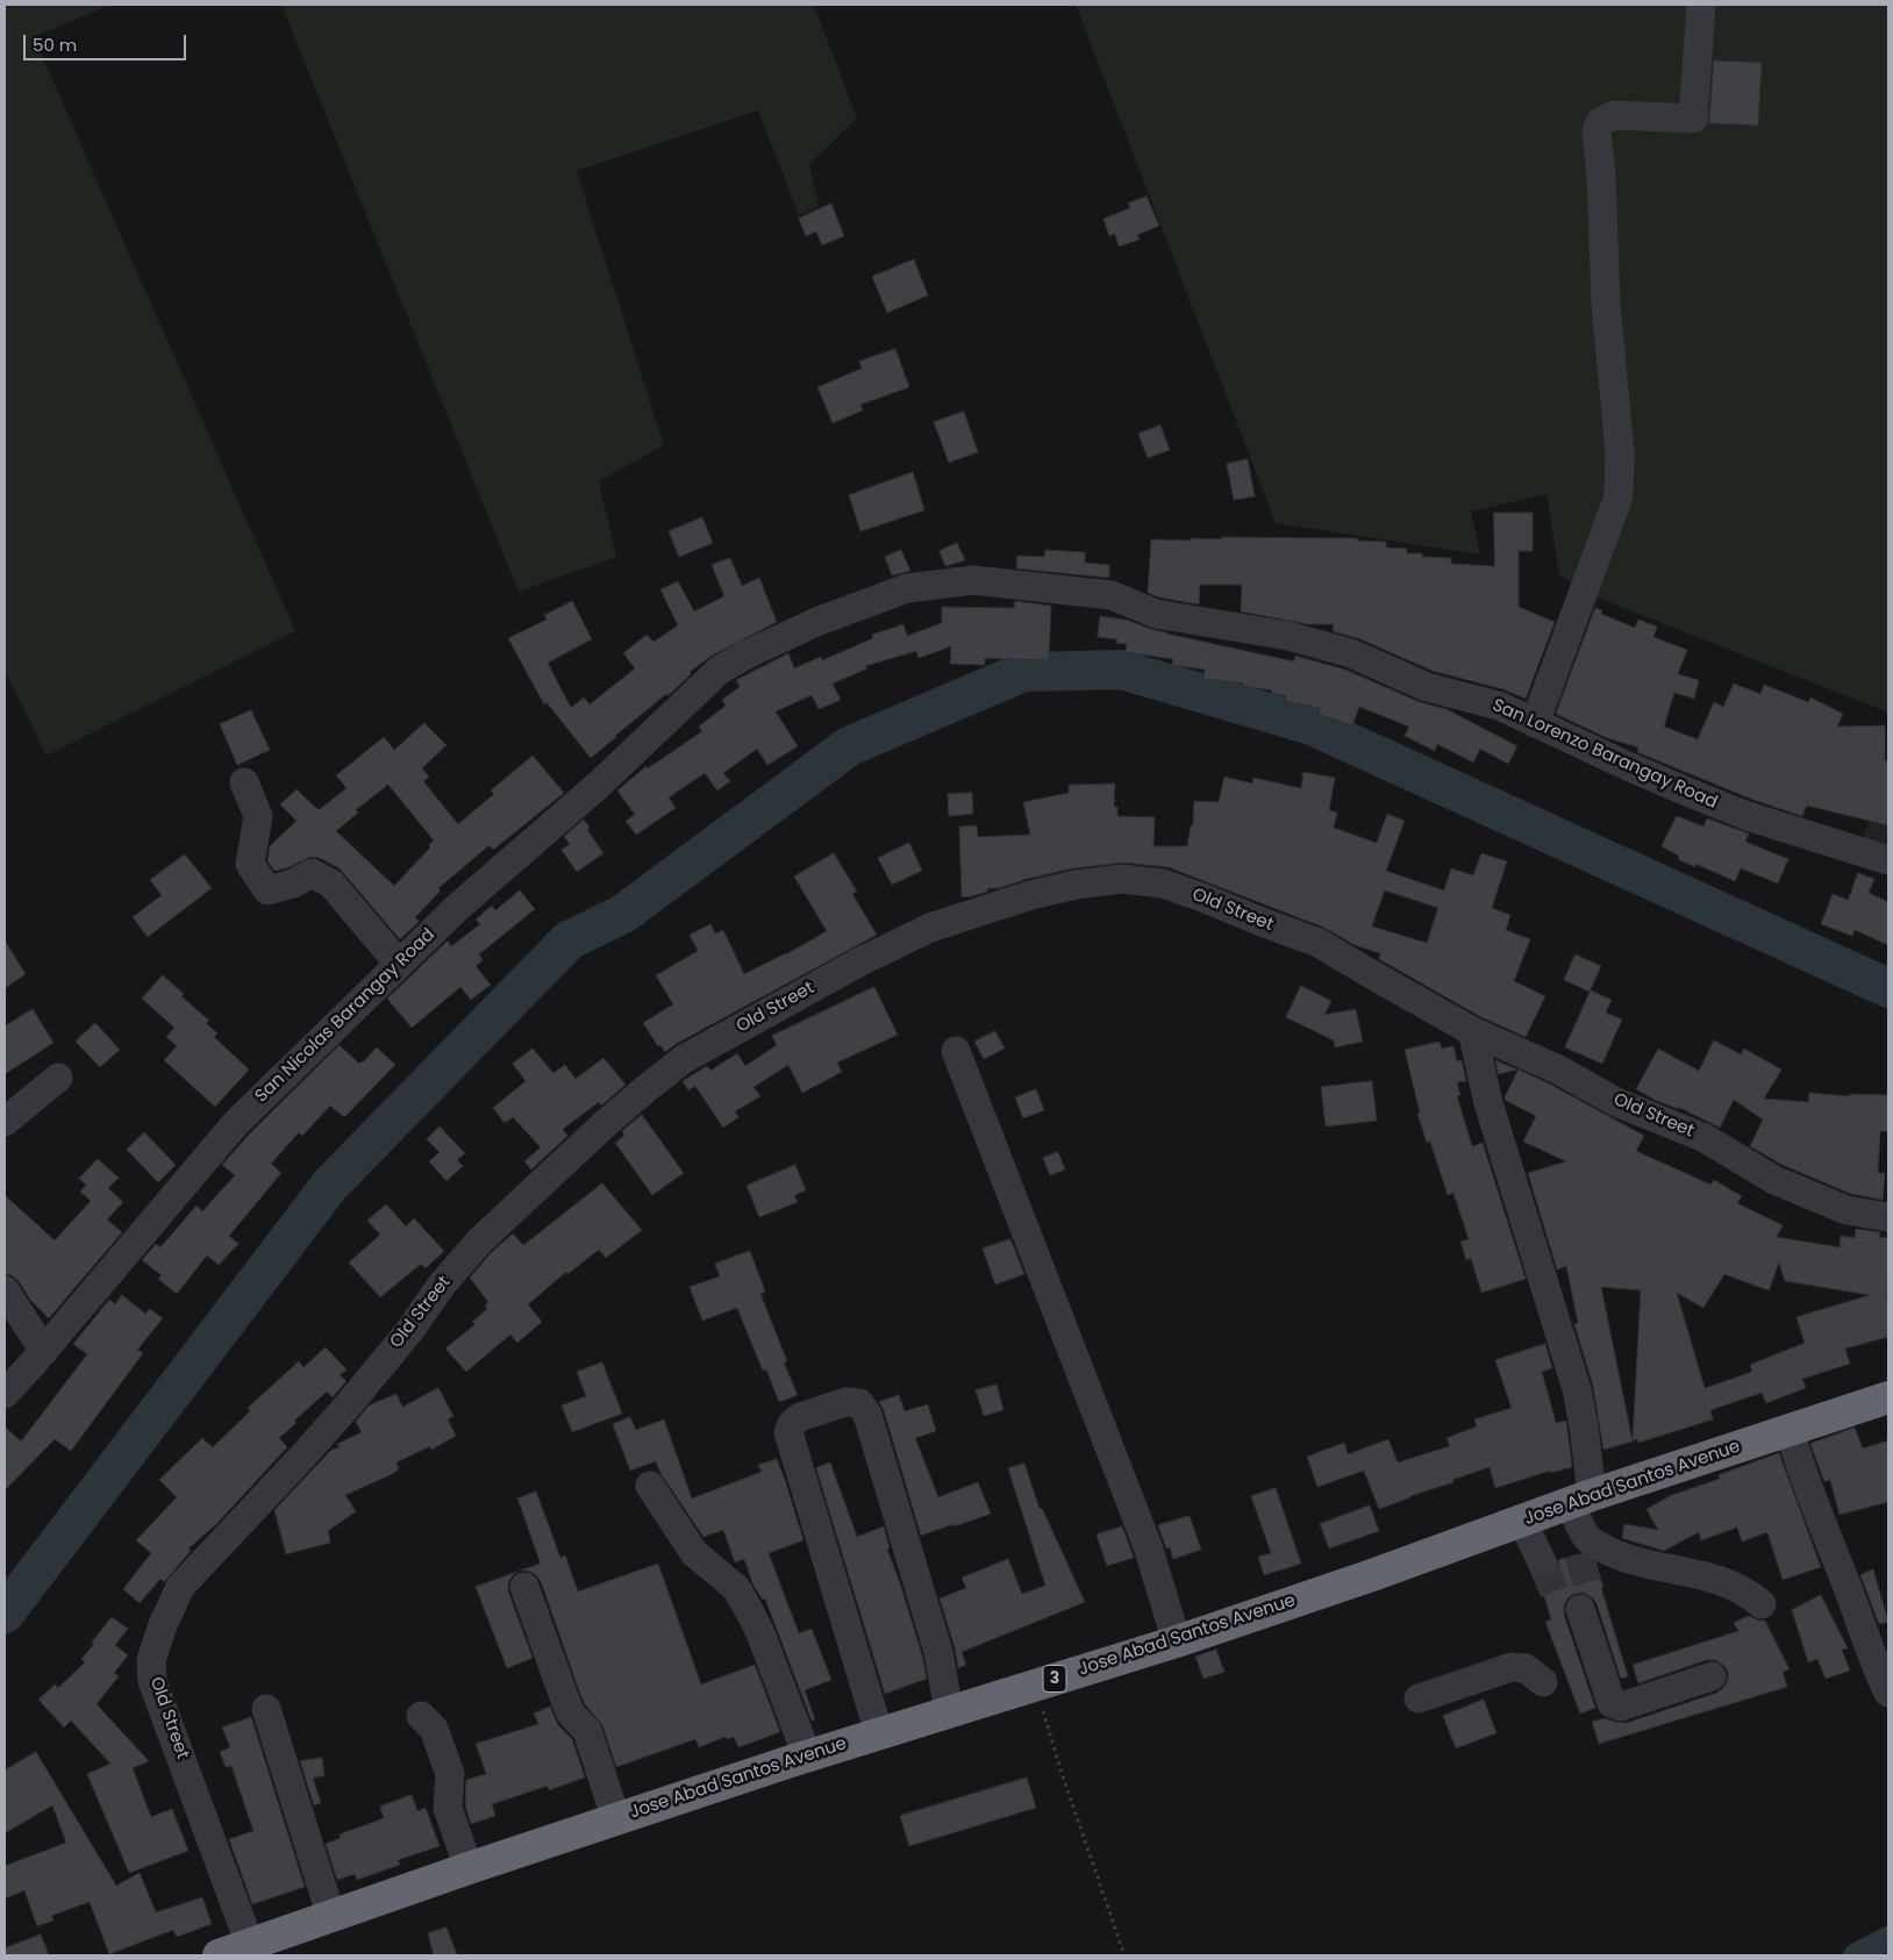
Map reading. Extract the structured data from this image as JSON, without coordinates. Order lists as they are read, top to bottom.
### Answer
{
  "streets": {
    "highway": ["Jose Abad Santos Avenue", "3"],
    "street": ["San Lorenzo Barangay Road", "Old Street", "San Nicolas Barangay Road"]
  },
  "crossings": [
    ["San Lorenzo Barangay Road", "San Nicolas Barangay Road"],
    ["Old Street", "Jose Abad Santos Avenue"]
  ],
  "scale_bar": "50 m"
}
